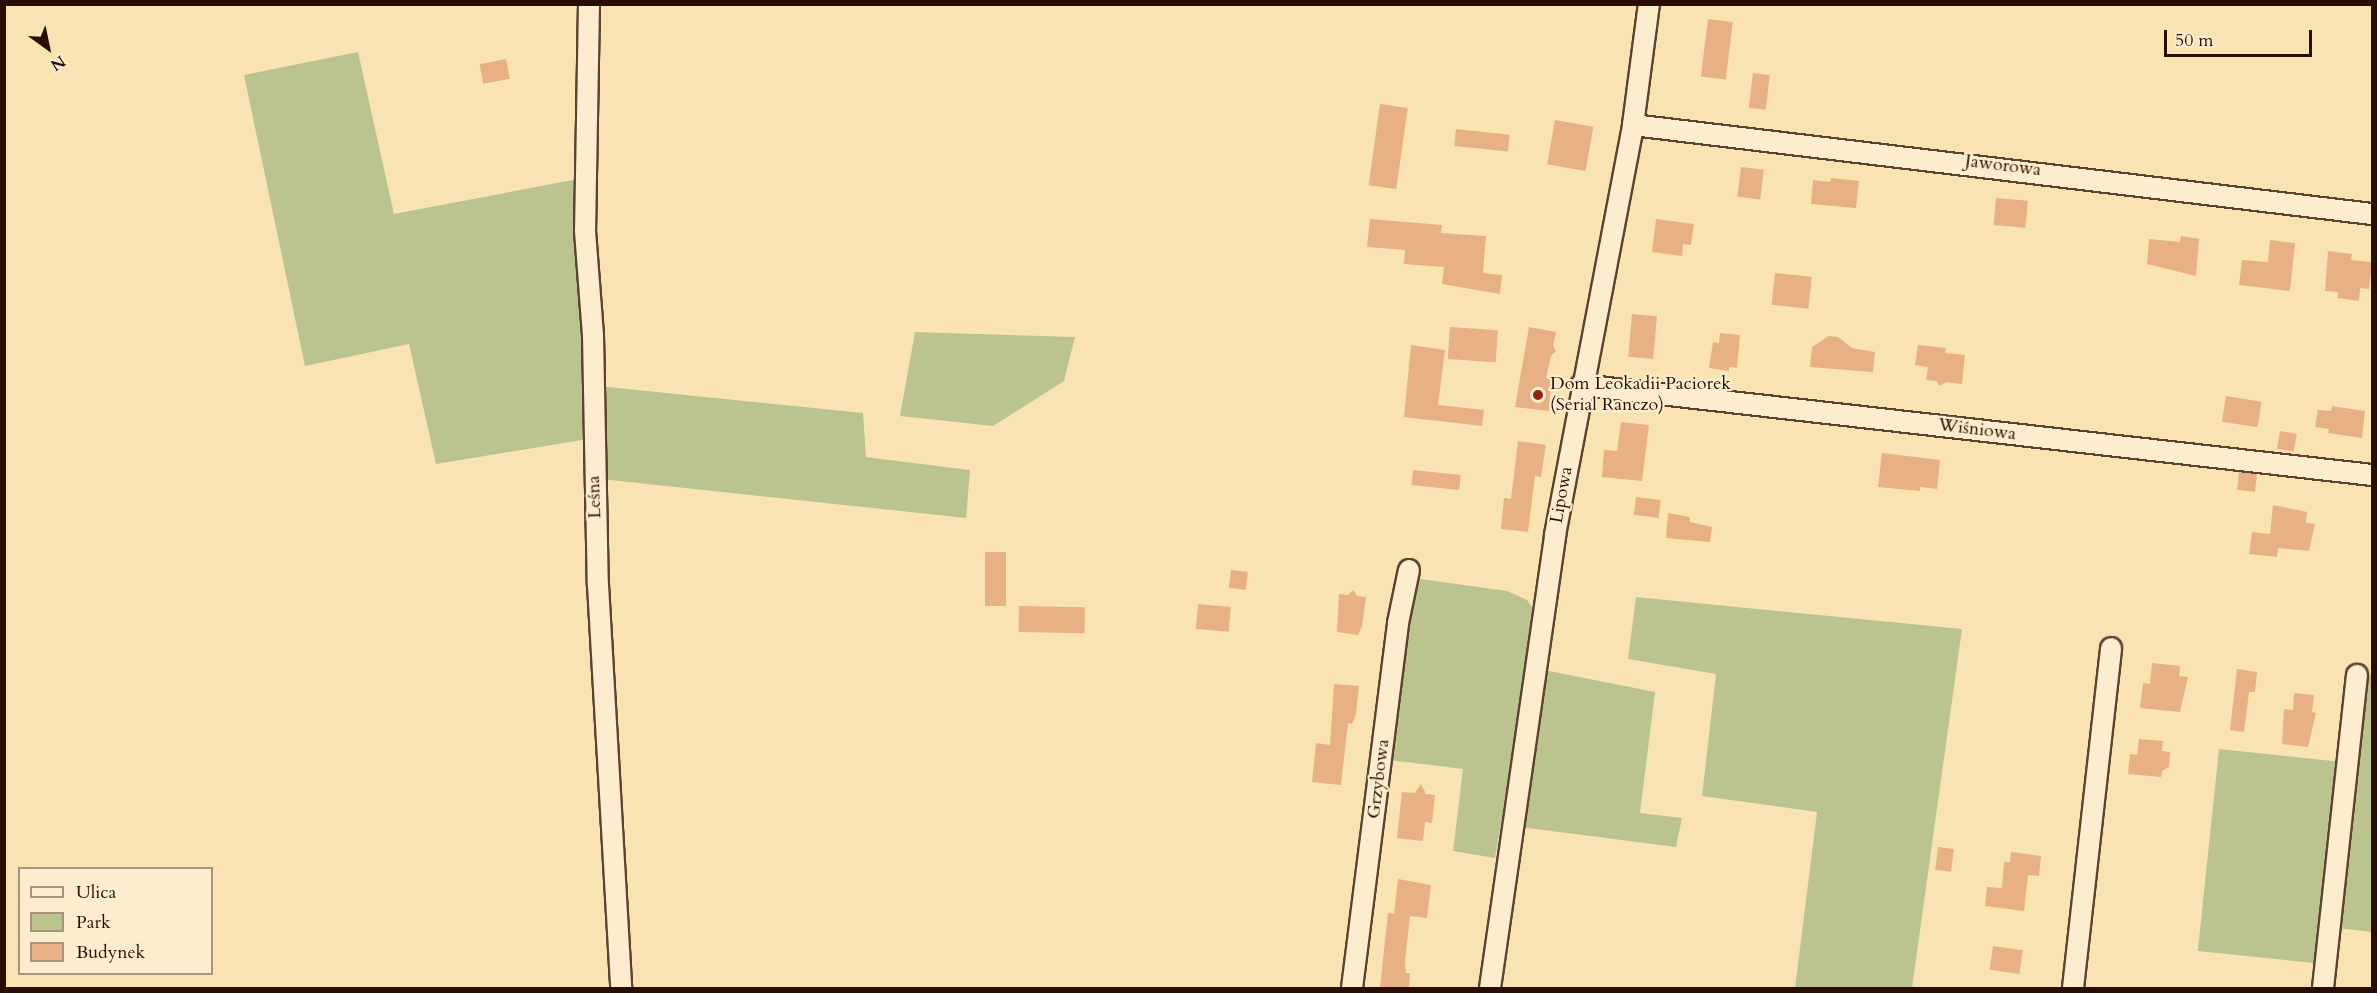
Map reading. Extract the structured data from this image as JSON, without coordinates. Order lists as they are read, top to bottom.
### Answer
{
  "streets": {
    "street": [
      "Jaworowa",
      "Wiśniowa",
      "Lipowa",
      "Leśna",
      "Grzybowa"
    ]
  },
  "crossings": [
    ["Jaworowa", "Lipowa"],
    ["Wiśniowa", "Lipowa"]
  ],
  "places": ["Dom Leokadii Paciorek (Serial Ranczo)"],
  "legend": ["Ulica", "Park", "Budynek"],
  "scale_bar": "50 m",
  "north": "bottom right"
}
